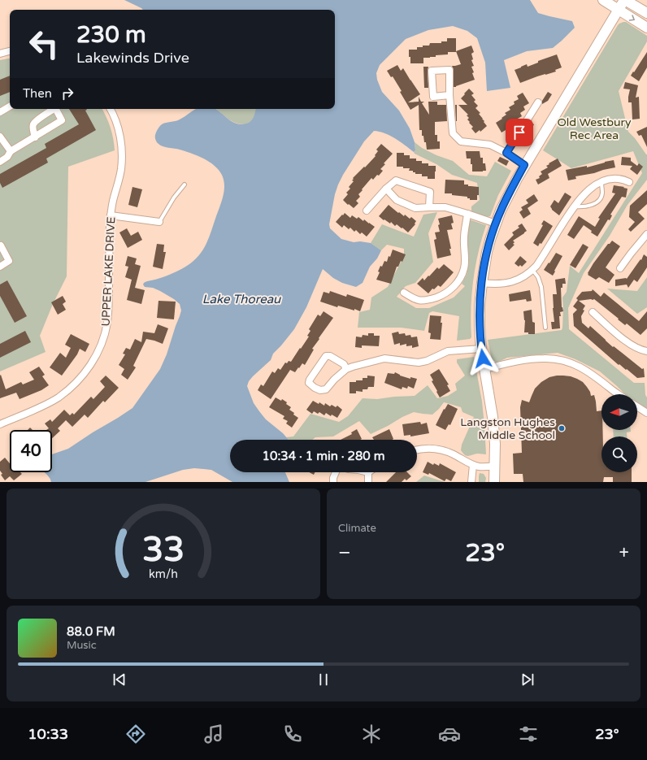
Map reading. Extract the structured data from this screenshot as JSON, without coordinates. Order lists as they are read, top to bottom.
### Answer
{
  "streets": {
    "street": ["UPPER LAKE DRIVE"]
  },
  "water": ["Lake Thoreau"],
  "parks": ["Old Westbury Rec Area"],
  "places": ["Langston Hughes Middle School"],
  "north": "left",
  "page": {
    "turn": ["230 m", "Lakewinds Drive"],
    "then": "Then",
    "limit": "40",
    "trip": "10:34 · 1 min · 280 m",
    "tile": "Climate",
    "heat": ["−", "23°", "+"],
    "song": ["88.0 FM", "Music"],
    "tabs": ["10:33", "23°"],
    "gauge": ["33", "km/h"]
  }
}
